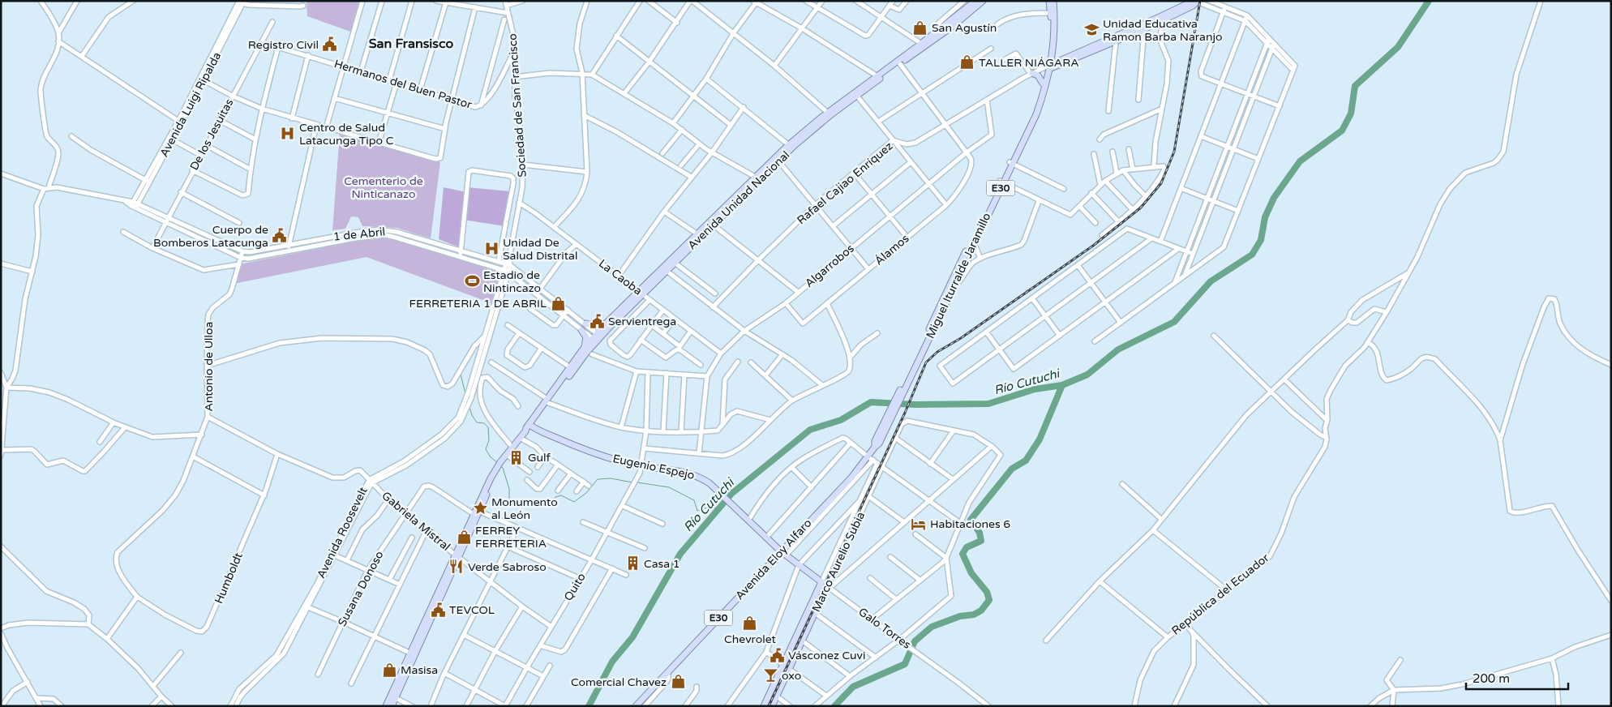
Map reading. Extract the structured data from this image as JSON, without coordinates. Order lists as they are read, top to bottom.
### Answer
{
  "streets": {
    "main road": [
      "Rafael Cajiao Enríquez",
      "E30",
      "Avenida Unidad Nacional",
      "Miguel Iturralde Jaramillo",
      "Eugenio Espejo",
      "Avenida Eloy Alfaro",
      "Marco Aurelio Subia",
      "Galo Torres"
    ],
    "street": [
      "Hermanos del Buen Pastor",
      "Avenida Luigi Ripalda",
      "Sociedad de San Francisco",
      "De los Jesuitas",
      "1 de Abril",
      "Álamos",
      "Algarrobos",
      "La Caoba",
      "Antonio de Ulloa",
      "Gabriela Mistral",
      "Avenida Roosevelt",
      "Humboldt",
      "Quito",
      "Susana Donoso",
      "República del Ecuador"
    ]
  },
  "crossings": [
    ["Hermanos del Buen Pastor", "Sociedad de San Francisco"],
    ["Hermanos del Buen Pastor", "De los Jesuitas"],
    ["Avenida Luigi Ripalda", "1 de Abril"],
    ["Sociedad de San Francisco", "1 de Abril"],
    ["Sociedad de San Francisco", "La Caoba"],
    ["Sociedad de San Francisco", "Avenida Roosevelt"],
    ["De los Jesuitas", "1 de Abril"],
    ["Rafael Cajiao Enríquez", "Algarrobos"],
    ["Rafael Cajiao Enríquez", "Miguel Iturralde Jaramillo"],
    ["Avenida Unidad Nacional", "1 de Abril"],
    ["Avenida Unidad Nacional", "La Caoba"],
    ["Avenida Unidad Nacional", "Eugenio Espejo"],
    ["Avenida Unidad Nacional", "Gabriela Mistral"],
    ["Avenida Unidad Nacional", "Susana Donoso"],
    ["1 de Abril", "Antonio de Ulloa"],
    ["1 de Abril", "Avenida Roosevelt"],
    ["Álamos", "Algarrobos"],
    ["Algarrobos", "La Caoba"],
    ["Miguel Iturralde Jaramillo", "Avenida Eloy Alfaro"],
    ["Antonio de Ulloa", "Gabriela Mistral"],
    ["Antonio de Ulloa", "Humboldt"],
    ["Eugenio Espejo", "Avenida Eloy Alfaro"],
    ["Eugenio Espejo", "Quito"],
    ["Eugenio Espejo", "Galo Torres"],
    ["Gabriela Mistral", "Avenida Roosevelt"],
    ["Gabriela Mistral", "Humboldt"],
    ["Gabriela Mistral", "Quito"],
    ["Gabriela Mistral", "Susana Donoso"],
    ["Avenida Eloy Alfaro", "Galo Torres"],
    ["Marco Aurelio Subia", "Galo Torres"]
  ],
  "districts": ["San Fransisco"],
  "water": ["Río Cutuchi"],
  "parks": ["Cementerio de Ninticanazo"],
  "places": {
    "shop": [
      "San Agustín",
      "TALLER NIÁGARA",
      "FERRETERIA 1 DE ABRIL",
      "FERREY FERRETERIA",
      "Chevrolet",
      "Masisa",
      "Comercial Chavez"
    ],
    "school or university": ["Unidad Educativa Ramon Barba Naranjo"],
    "public building": [
      "Registro Civil",
      "Cuerpo de Bomberos Latacunga",
      "Servientrega",
      "TEVCOL",
      "Vásconez Cuvi"
    ],
    "hospital": ["Centro de Salud Latacunga Tipo C", "Unidad De Salud Distrital"],
    "sports": ["Estadio de Nintincazo"],
    "building": ["Gulf", "Casa 1"],
    "place": ["Monumento al León"],
    "hotel": ["Habitaciones 6"],
    "restaurant": ["Verde Sabroso"],
    "bar": ["oxo"]
  },
  "scale_bar": "200 m"
}
